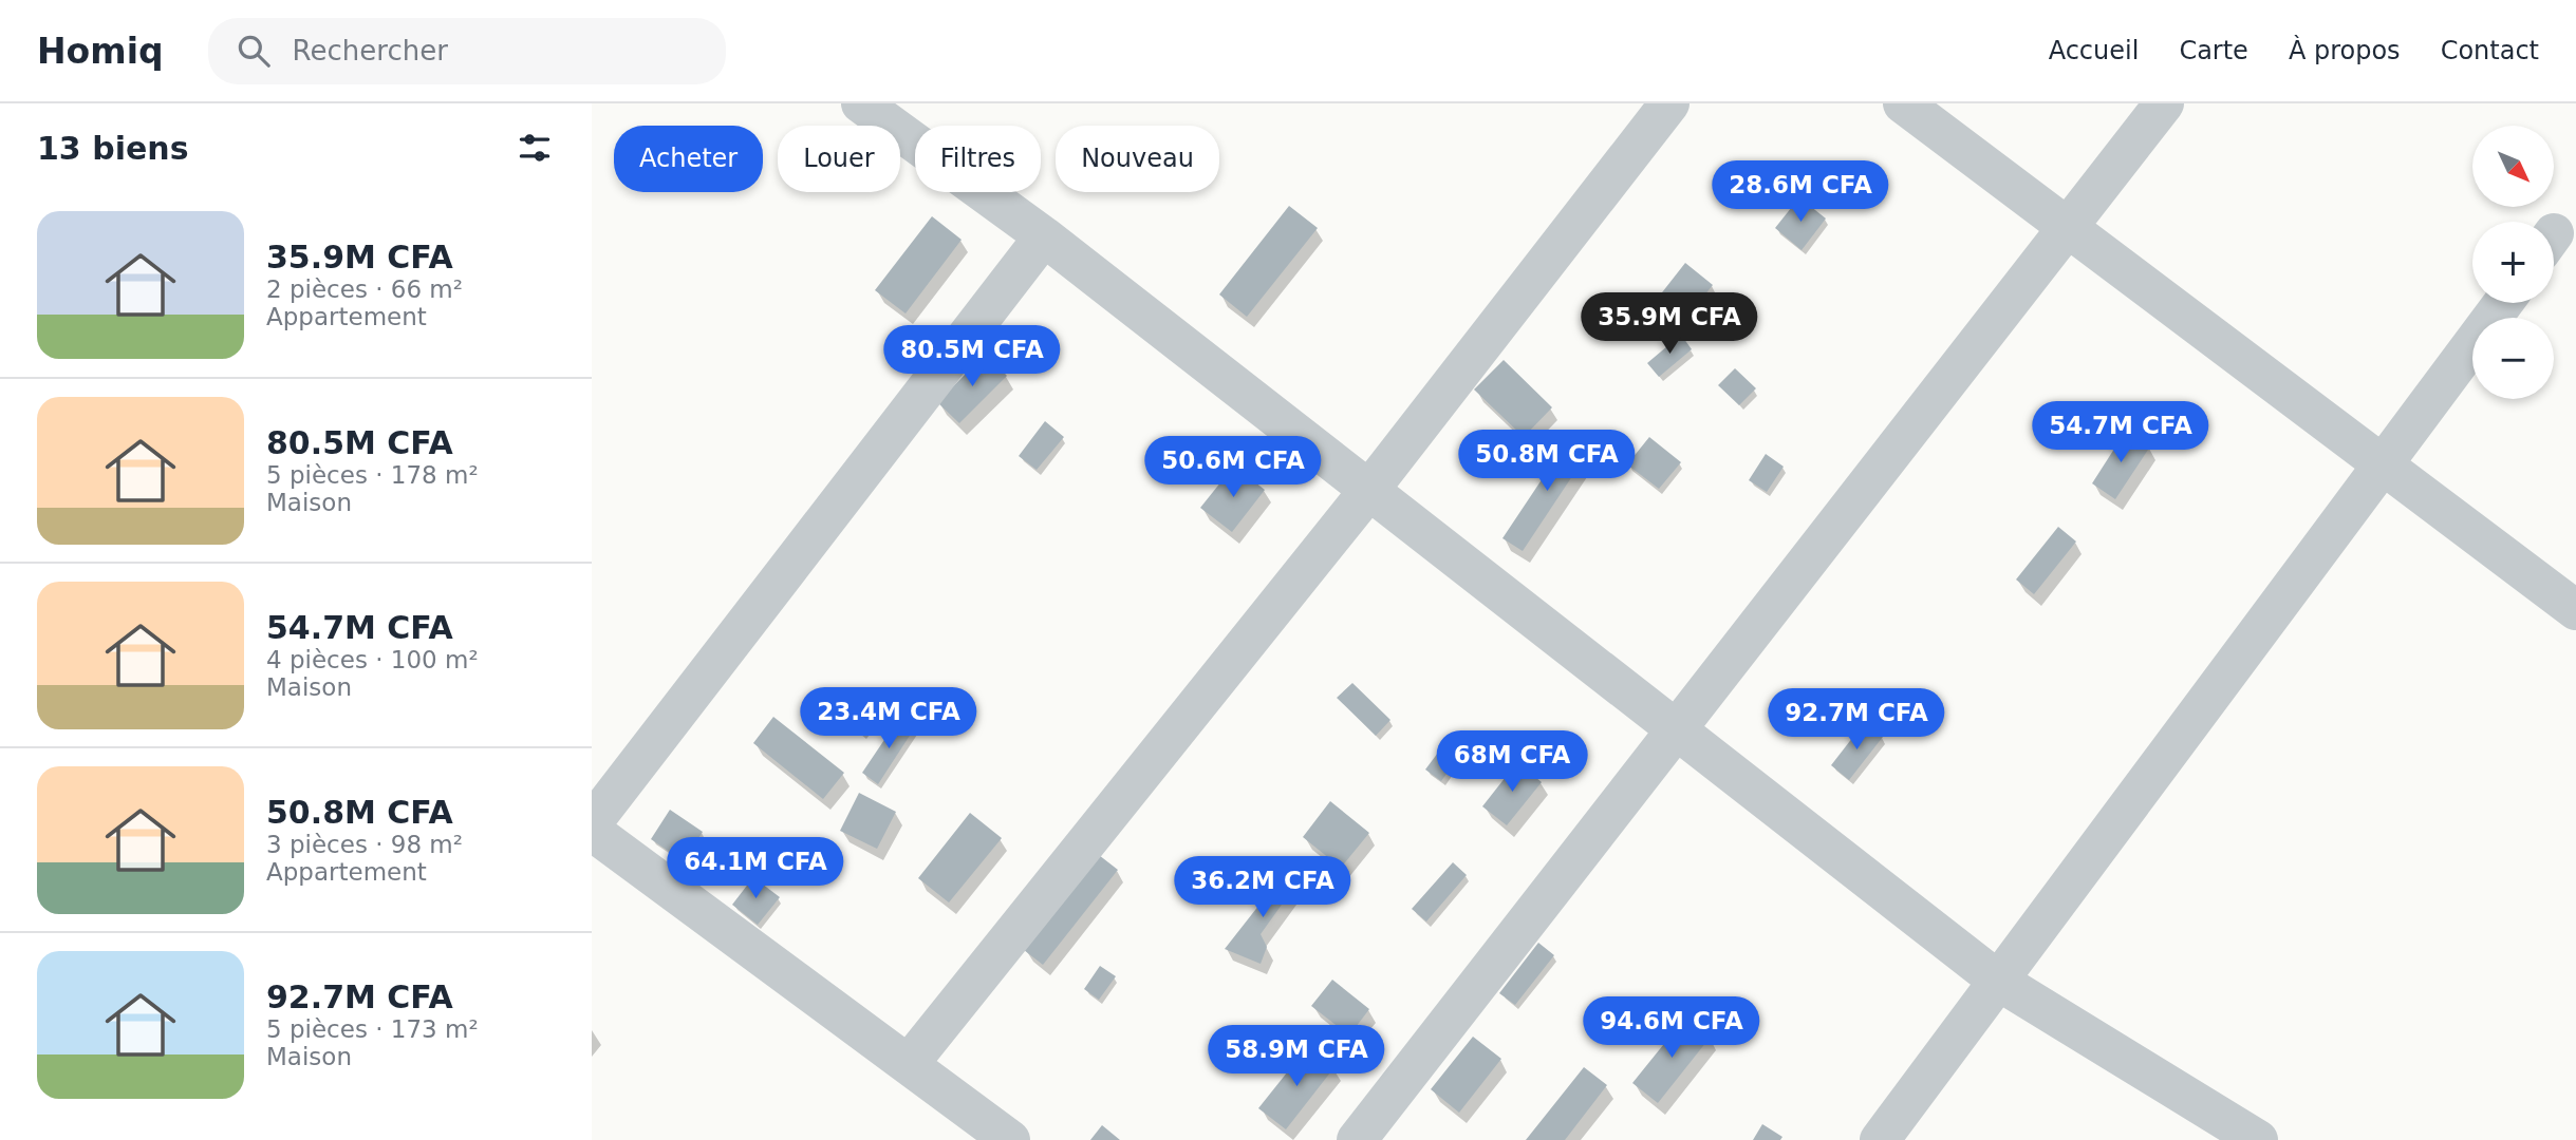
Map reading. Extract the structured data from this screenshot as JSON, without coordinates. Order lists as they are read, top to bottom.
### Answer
{
  "north": "bottom right",
  "page": {
    "header": "Homiq",
    "search": "Rechercher",
    "nav": [
      "Accueil",
      "Carte",
      "À propos",
      "Contact"
    ],
    "heading": "13 biens",
    "map_buttons": ["+", "−"],
    "chip": [
      "Acheter",
      "Louer",
      "Filtres",
      "Nouveau"
    ],
    "price": [
      "28.6M CFA",
      "35.9M CFA",
      "80.5M CFA",
      "54.7M CFA",
      "50.8M CFA",
      "50.6M CFA",
      "23.4M CFA",
      "92.7M CFA",
      "68M CFA",
      "64.1M CFA",
      "36.2M CFA",
      "94.6M CFA",
      "58.9M CFA"
    ],
    "list": [
      {
        "name": "35.9M CFA",
        "note": "2 pièces · 66 m² · Appartement"
      },
      {
        "name": "80.5M CFA",
        "note": "5 pièces · 178 m² · Maison"
      },
      {
        "name": "54.7M CFA",
        "note": "4 pièces · 100 m² · Maison"
      },
      {
        "name": "50.8M CFA",
        "note": "3 pièces · 98 m² · Appartement"
      },
      {
        "name": "92.7M CFA",
        "note": "5 pièces · 173 m² · Maison"
      }
    ]
  }
}
